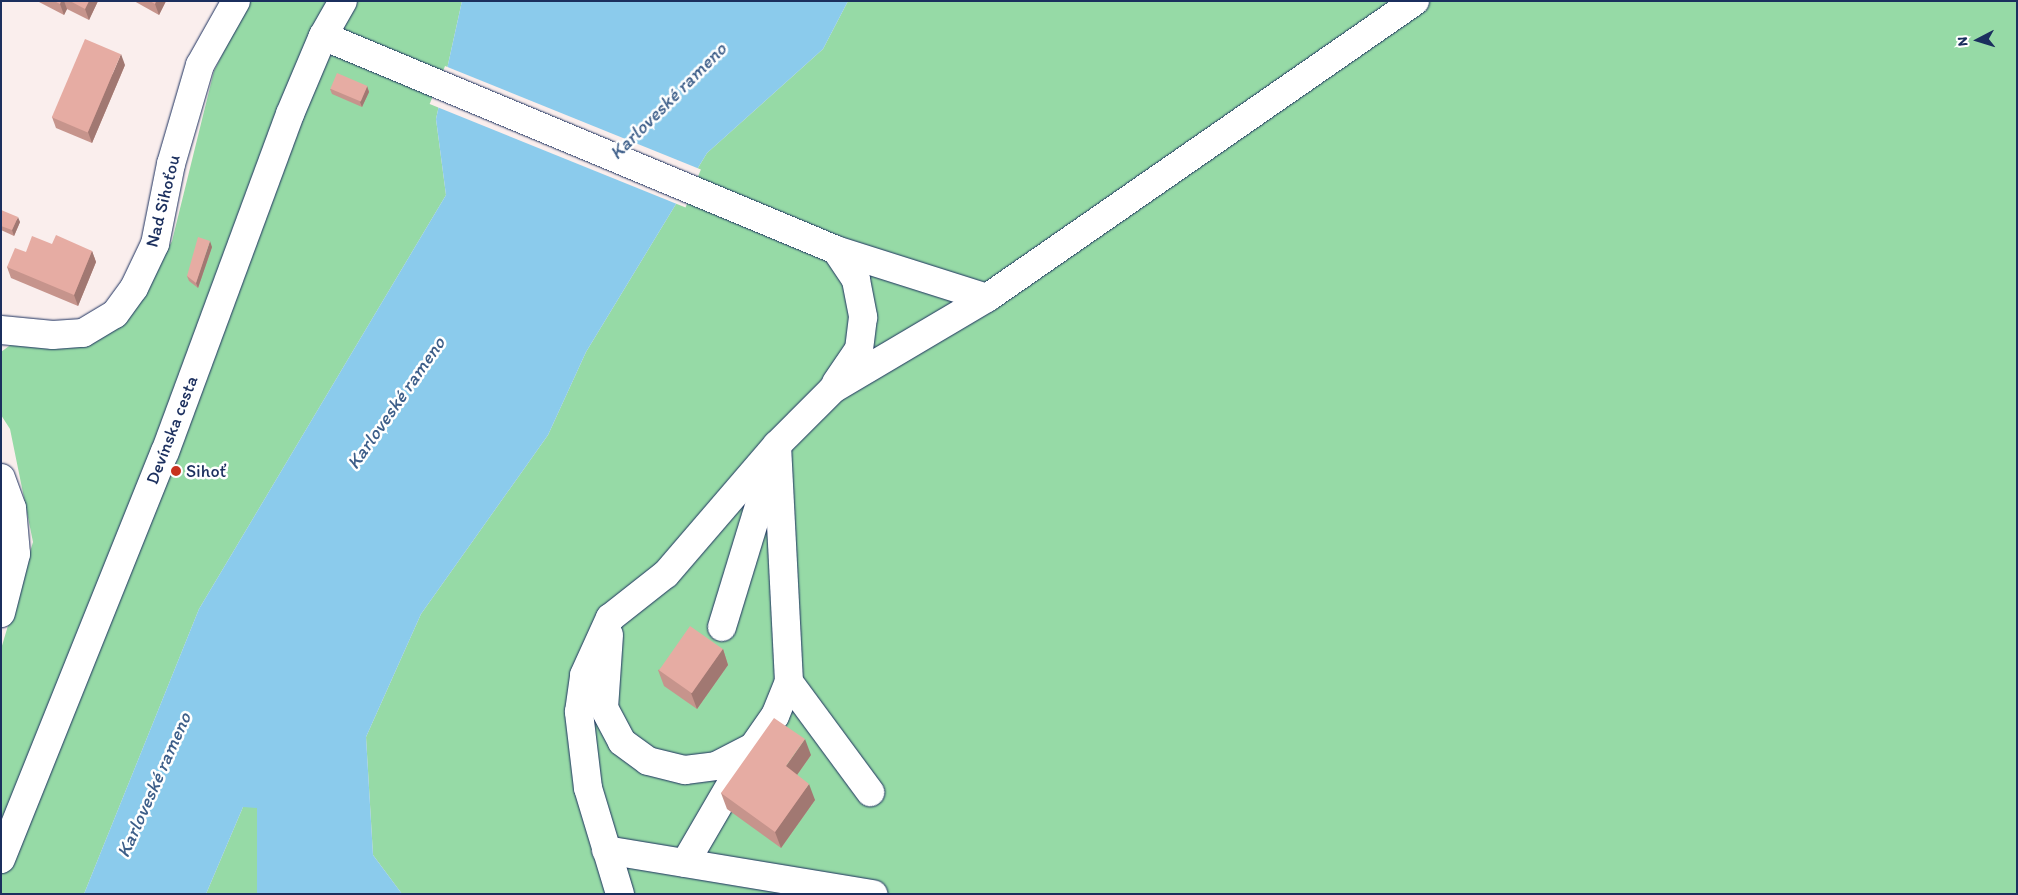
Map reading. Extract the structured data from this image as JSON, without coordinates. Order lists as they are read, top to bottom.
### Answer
{
  "streets": {
    "street": ["Nad Sihoťou", "Devínska cesta"]
  },
  "water": ["Karloveské rameno"],
  "places": ["Sihoť"],
  "north": "left"
}
